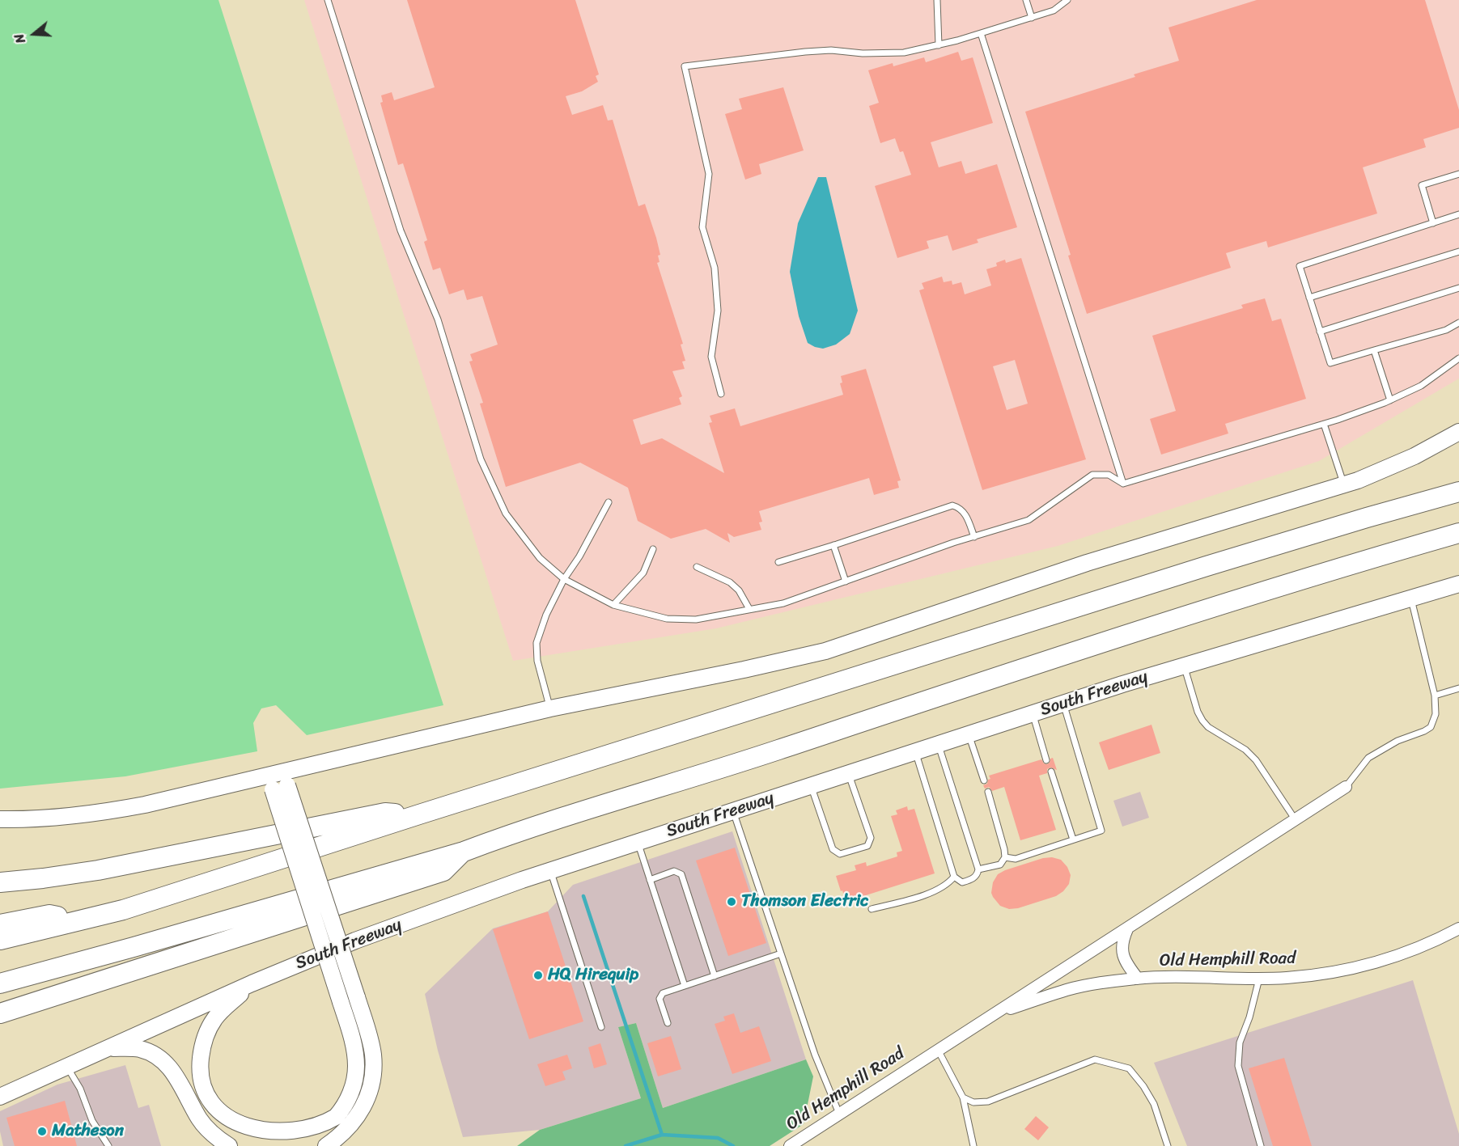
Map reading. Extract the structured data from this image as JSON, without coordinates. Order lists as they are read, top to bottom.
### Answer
{
  "streets": {
    "main road": ["South Freeway"],
    "street": ["Old Hemphill Road"]
  },
  "places": ["Thomson Electric", "HQ Hirequip", "Matheson"],
  "north": "left"
}
